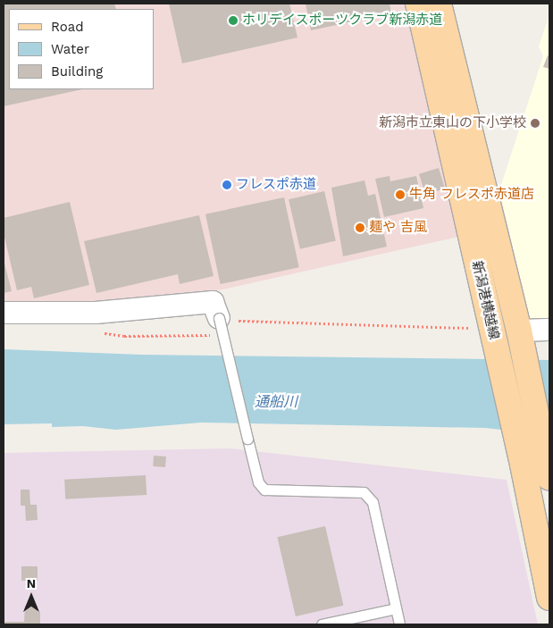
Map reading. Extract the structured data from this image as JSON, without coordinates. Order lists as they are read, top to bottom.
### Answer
{
  "streets": {
    "main road": ["新潟港横越線"]
  },
  "water": ["通船川"],
  "places": [
    "ホリデイスポーツクラブ新潟赤道",
    "新潟市立東山の下小学校",
    "フレスポ赤道",
    "牛角 フレスポ赤道店",
    "麺や 吉風"
  ],
  "legend": ["Road", "Water", "Building"],
  "north": "top"
}
